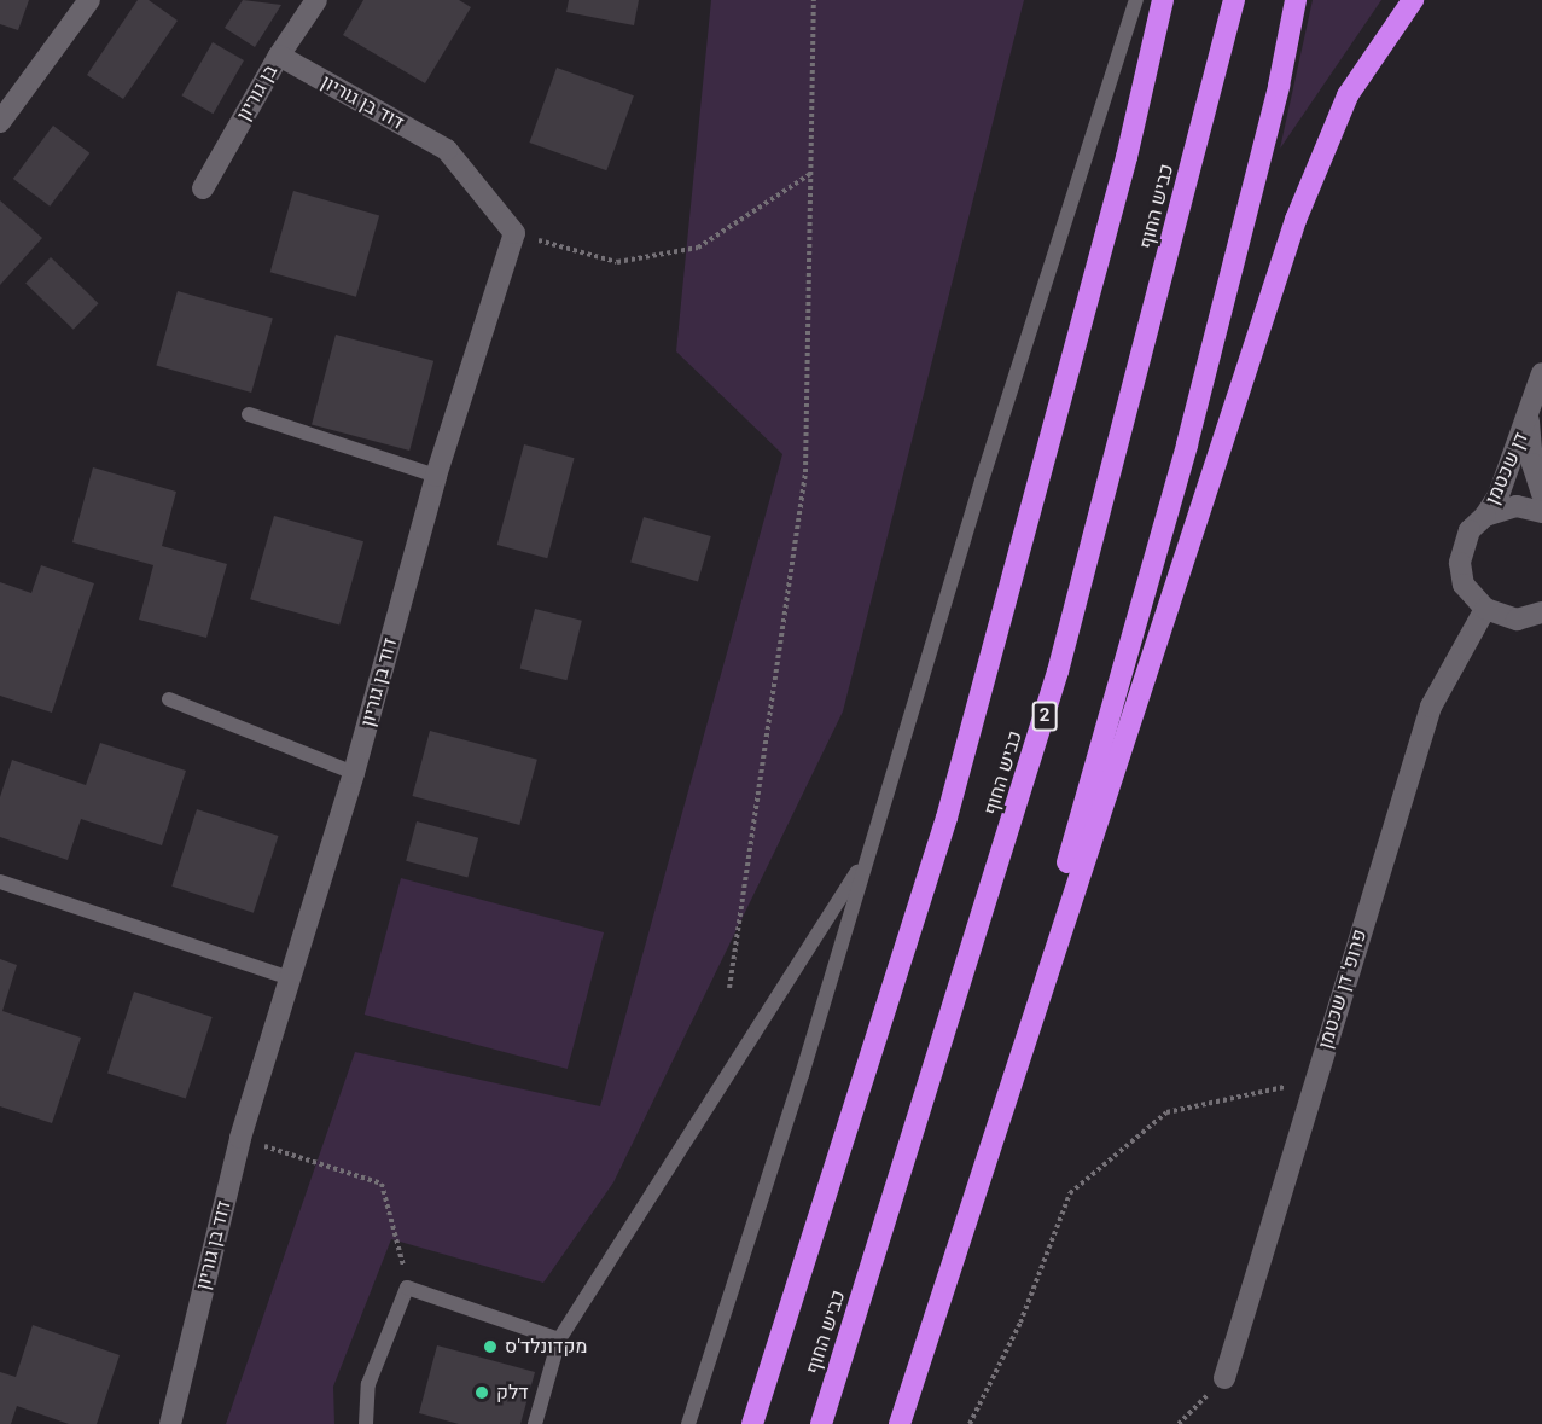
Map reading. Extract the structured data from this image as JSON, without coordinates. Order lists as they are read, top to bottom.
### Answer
{
  "streets": {
    "highway": ["כביש החוף", "2"],
    "street": [
      "בן גוריון",
      "דוד בן גוריון",
      "דן שכטמן",
      "פרופ' דן שכטמן"
    ]
  },
  "crossings": [
    ["בן גוריון", "דוד בן גוריון"],
    ["דן שכטמן", "פרופ' דן שכטמן"]
  ],
  "places": ["מקדונלד'ס", "דלק"]
}
